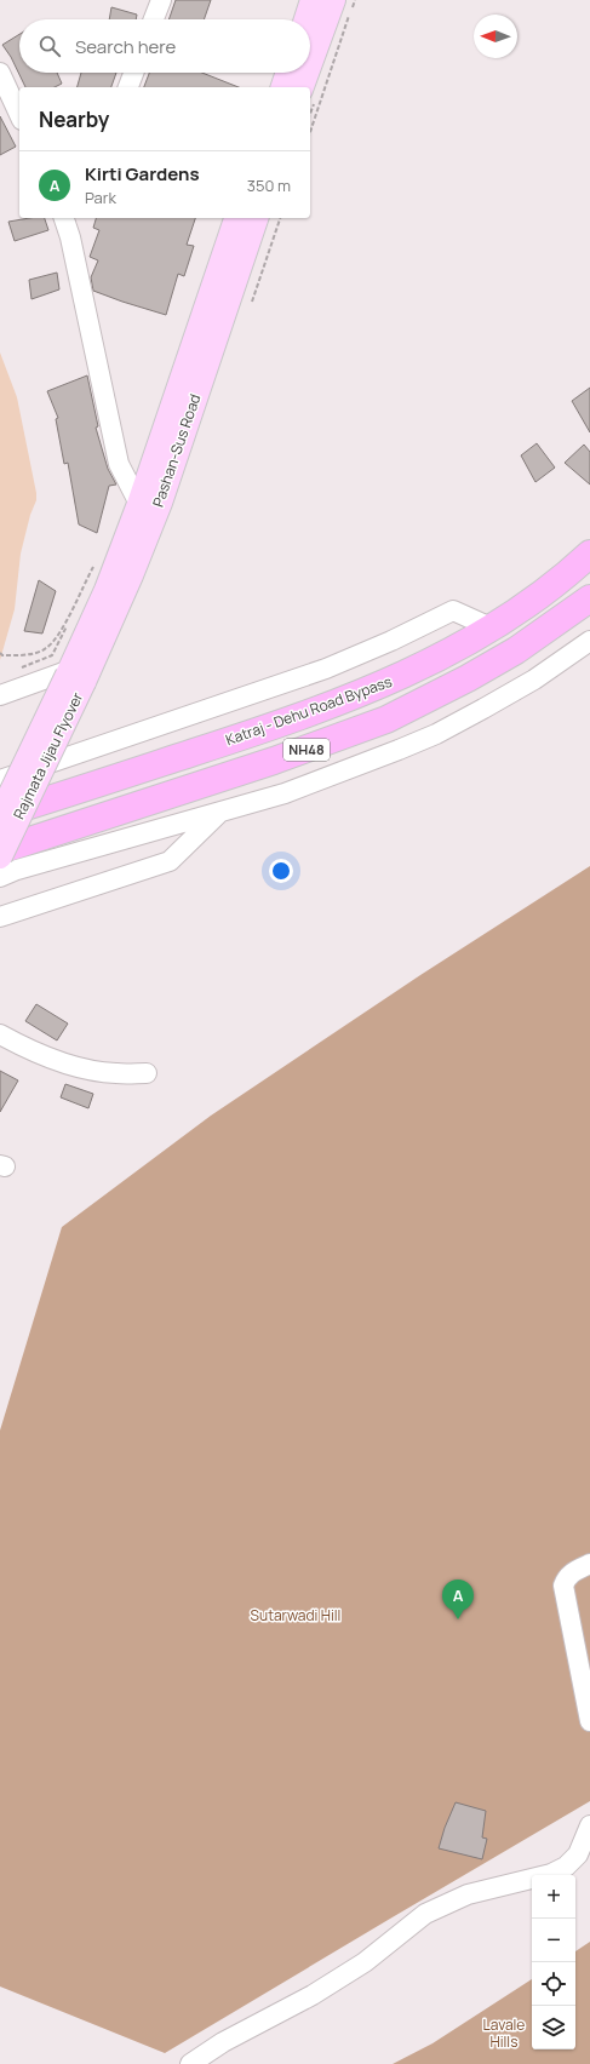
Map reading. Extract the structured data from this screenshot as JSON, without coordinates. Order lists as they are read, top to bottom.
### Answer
{
  "streets": {
    "highway": ["Katraj - Dehu Road Bypass", "NH48"],
    "main road": ["Pashan-Sus Road", "Rajmata Jijau Flyover"]
  },
  "crossings": [
    ["Pashan-Sus Road", "Rajmata Jijau Flyover"],
    ["Katraj - Dehu Road Bypass", "Rajmata Jijau Flyover"]
  ],
  "parks": ["Sutarwadi Hill", "Lavale Hills"],
  "north": "left",
  "page": {
    "search": "Search here",
    "heading": "Nearby",
    "list": [
      {
        "mark": "A",
        "name": "Kirti Gardens",
        "note": "Park",
        "value": "350 m"
      }
    ],
    "pins": "A",
    "map_buttons": ["+", "−"]
  }
}
